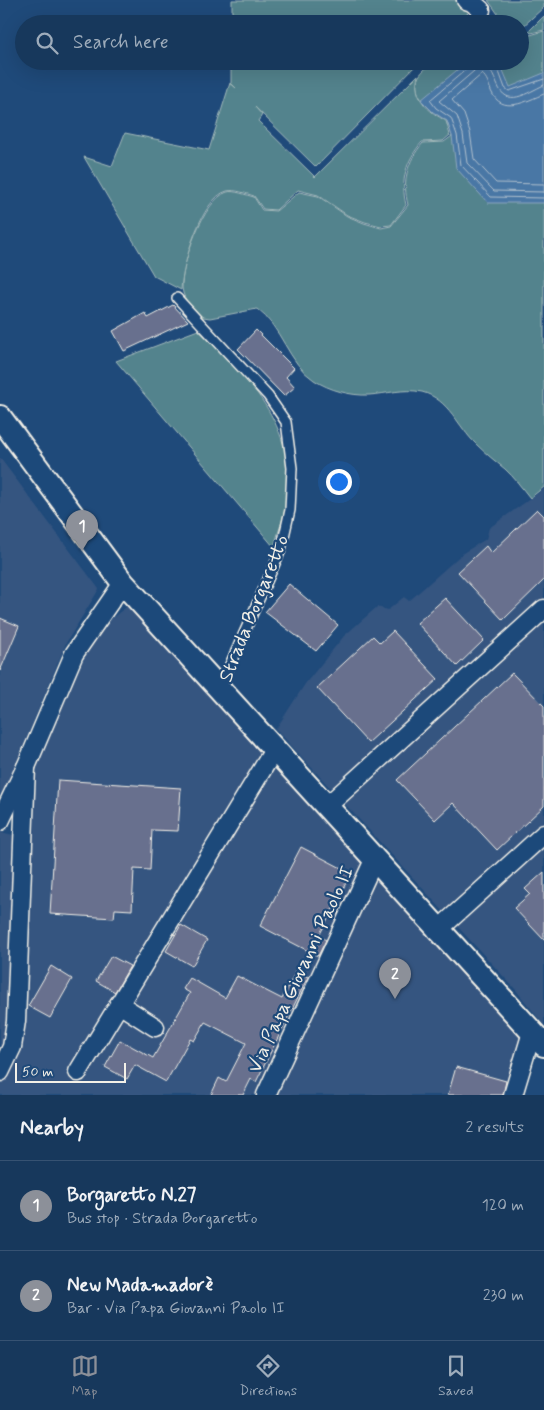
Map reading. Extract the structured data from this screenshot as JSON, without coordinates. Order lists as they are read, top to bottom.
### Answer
{
  "streets": {
    "street": ["Strada Borgaretto", "Via Papa Giovanni Paolo II"]
  },
  "crossings": [
    ["Strada Borgaretto", "Via Papa Giovanni Paolo II"]
  ],
  "scale_bar": "50 m",
  "page": {
    "search": "Search here",
    "pins": ["1", "2"],
    "scale": "50 m",
    "heading": ["Nearby", "2 results"],
    "list": [
      {
        "mark": "1",
        "name": "Borgaretto N.27",
        "note": "Bus stop · Strada Borgaretto",
        "value": "120 m"
      },
      {
        "mark": "2",
        "name": "New Madamadorè",
        "note": "Bar · Via Papa Giovanni Paolo II",
        "value": "230 m"
      }
    ],
    "nav": ["Map", "Directions", "Saved"]
  }
}
